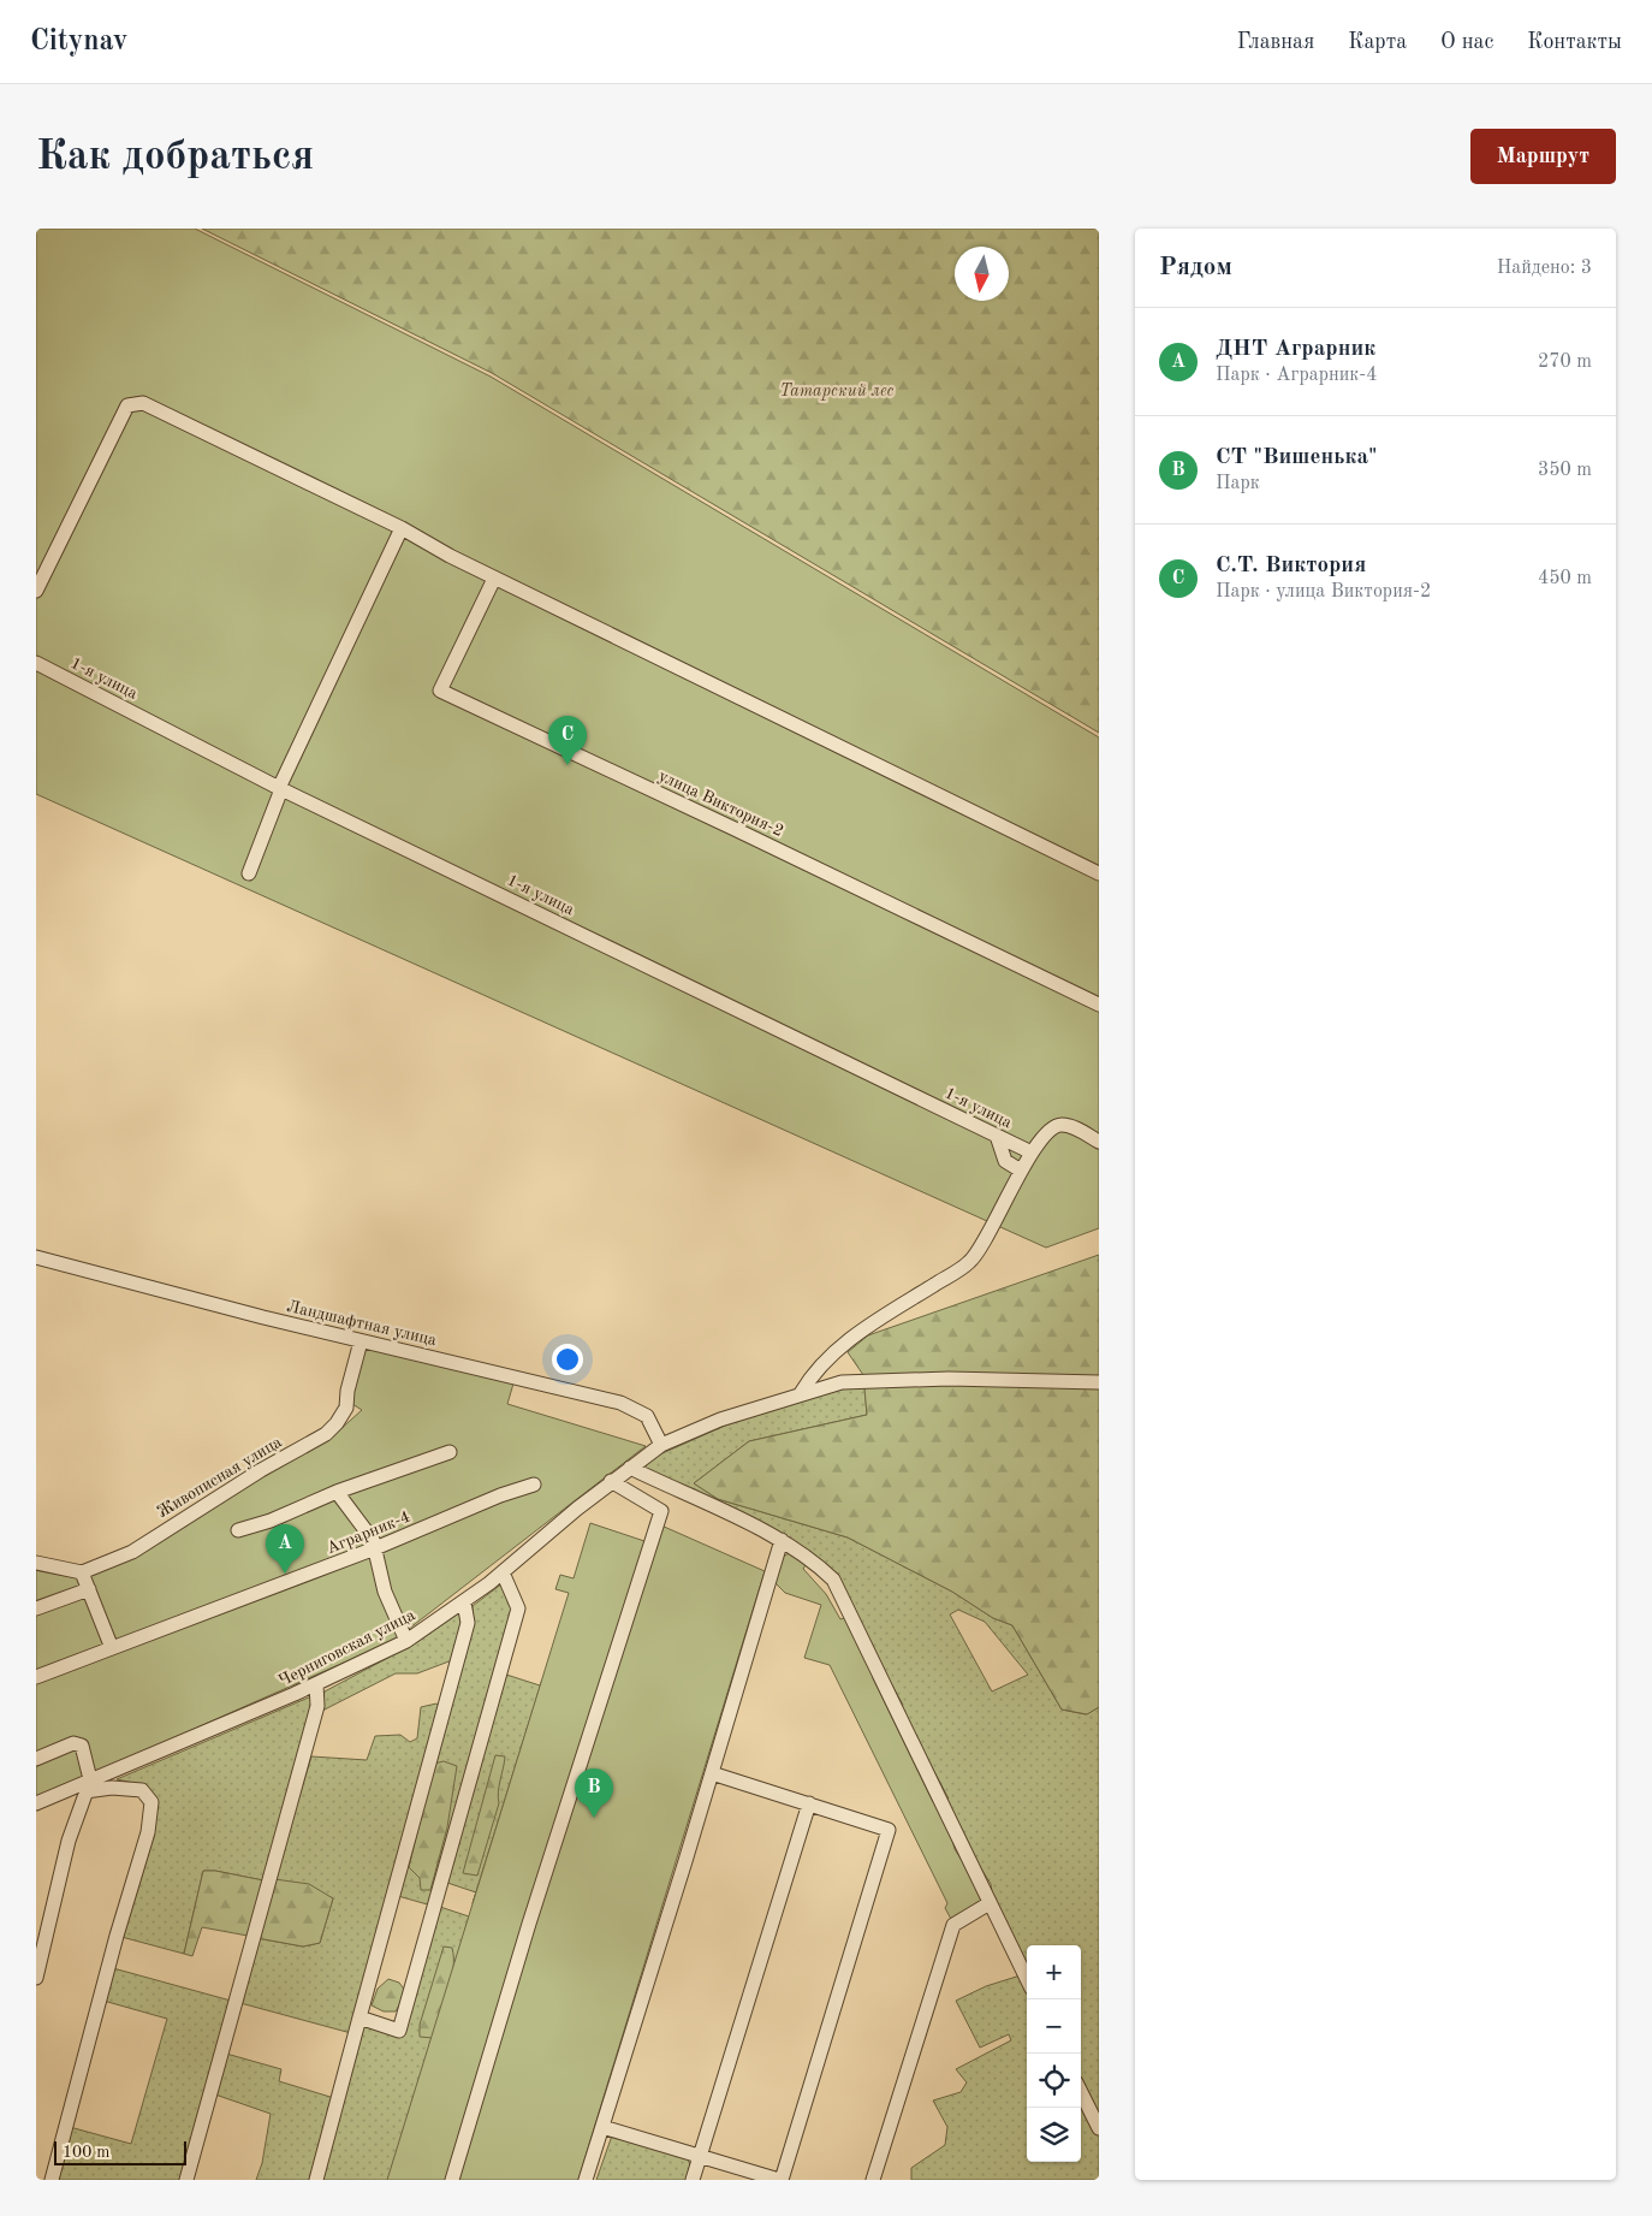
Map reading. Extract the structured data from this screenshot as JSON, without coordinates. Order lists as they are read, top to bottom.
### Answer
{
  "streets": {
    "street": [
      "1-я улица",
      "улица Виктория-2",
      "Ландшафтная улица",
      "Живописная улица",
      "Аграрник-4",
      "Черниговская улица"
    ]
  },
  "crossings": [
    ["Ландшафтная улица", "Живописная улица"],
    ["Ландшафтная улица", "Черниговская улица"]
  ],
  "parks": ["Татарский лес"],
  "scale_bar": "100 m",
  "north": "bottom",
  "page": {
    "header": "Citynav",
    "nav": [
      "Главная",
      "Карта",
      "О нас",
      "Контакты"
    ],
    "buttons": "Маршрут",
    "title": "Как добраться",
    "heading": ["Рядом", "Найдено: 3"],
    "list": [
      {
        "mark": "A",
        "name": "ДНТ Аграрник",
        "note": "Парк · Аграрник-4",
        "value": "270 m"
      },
      {
        "mark": "B",
        "name": "СТ \"Вишенька\"",
        "note": "Парк",
        "value": "350 m"
      },
      {
        "mark": "C",
        "name": "С.Т. Виктория",
        "note": "Парк · улица Виктория-2",
        "value": "450 m"
      }
    ],
    "pins": ["C", "A", "B"],
    "map_buttons": ["+", "−"],
    "scale": "100 m"
  }
}
